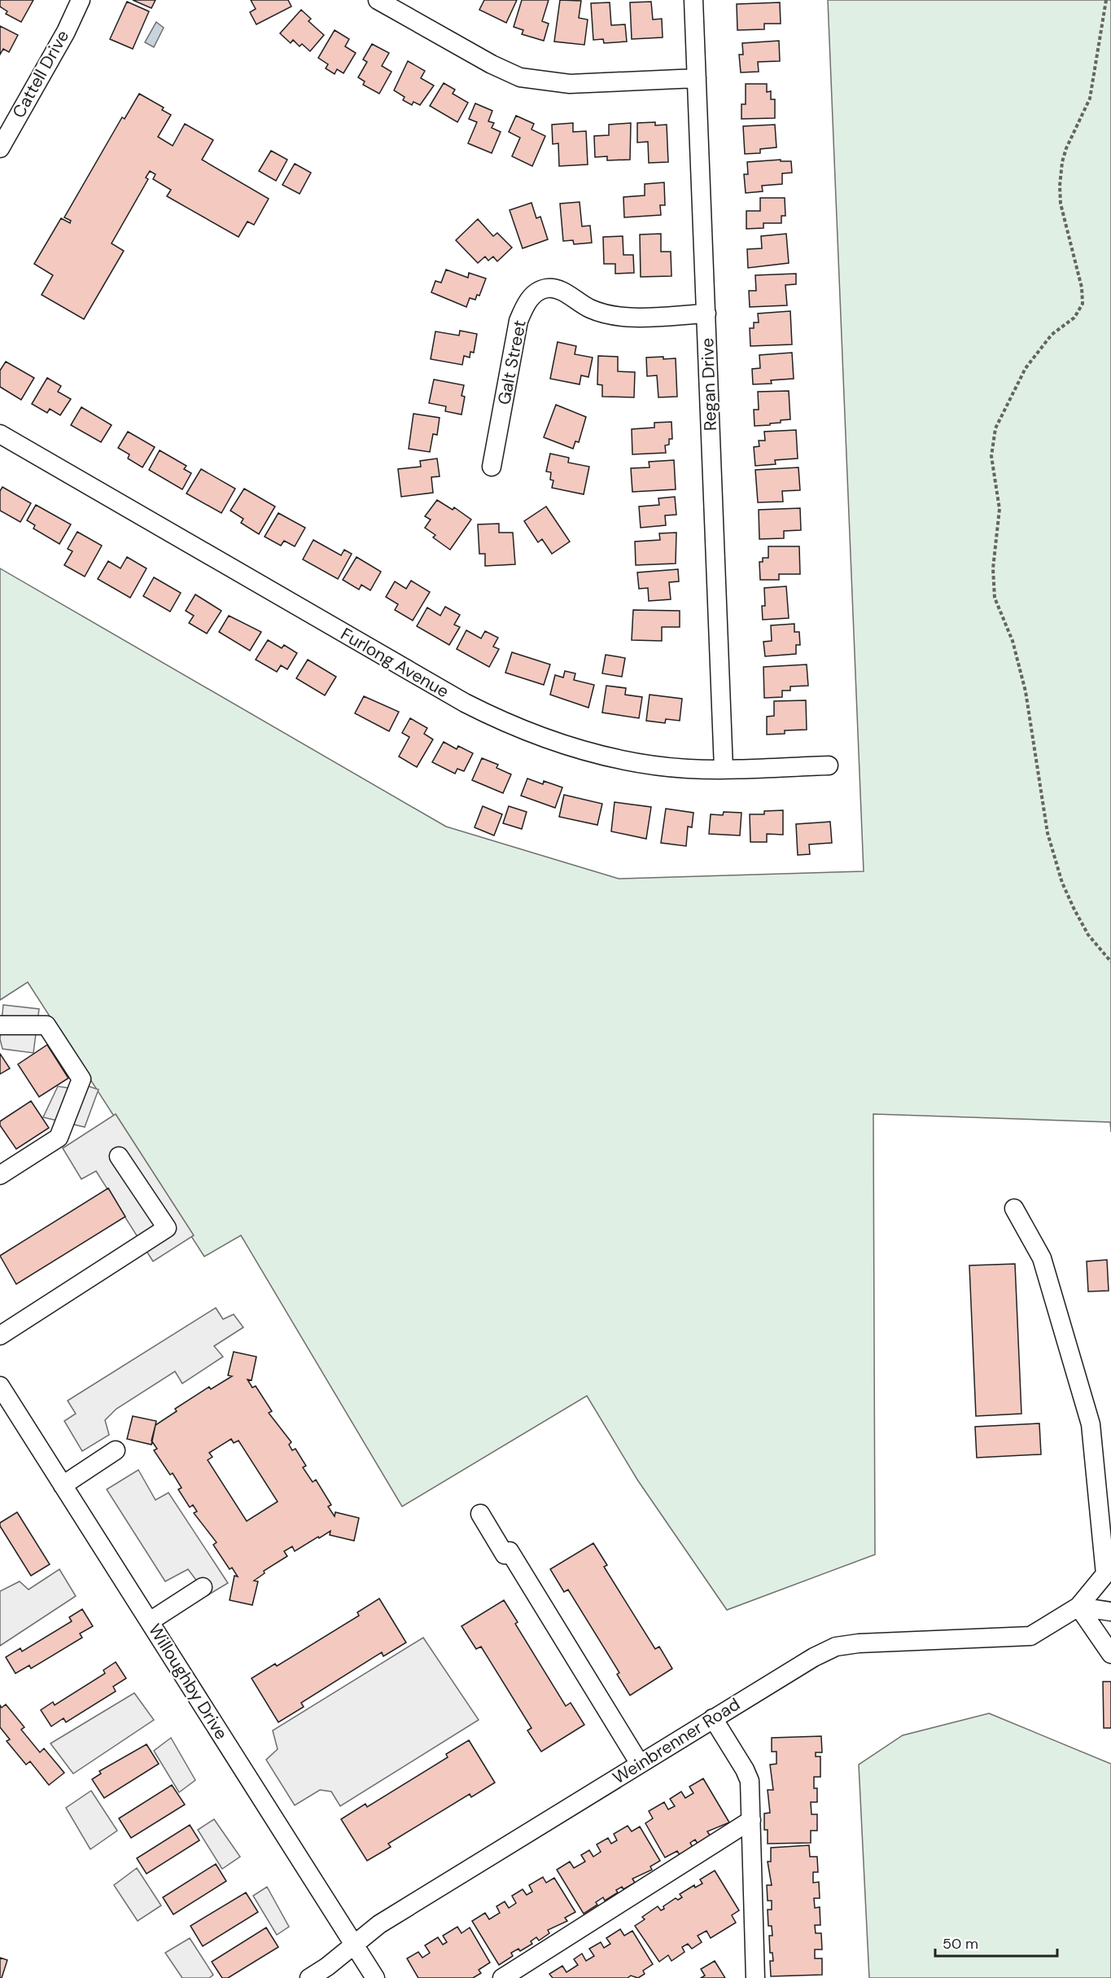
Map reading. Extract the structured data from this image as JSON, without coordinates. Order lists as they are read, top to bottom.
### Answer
{
  "streets": {
    "street": [
      "Cattell Drive",
      "Galt Street",
      "Regan Drive",
      "Furlong Avenue",
      "Willoughby Drive",
      "Weinbrenner Road"
    ]
  },
  "crossings": [
    ["Galt Street", "Regan Drive"],
    ["Regan Drive", "Furlong Avenue"],
    ["Willoughby Drive", "Weinbrenner Road"]
  ],
  "scale_bar": "50 m"
}
